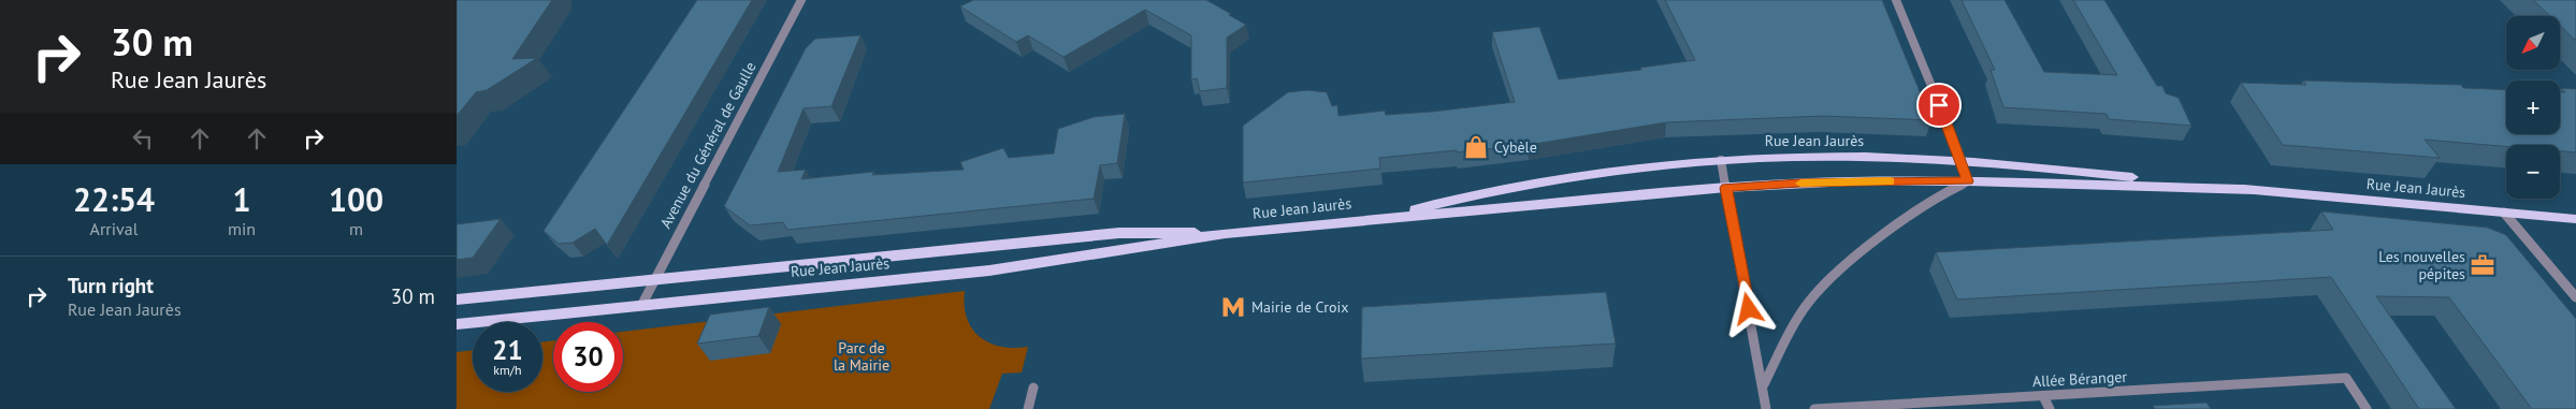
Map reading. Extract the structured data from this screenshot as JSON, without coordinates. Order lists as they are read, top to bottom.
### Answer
{
  "streets": {
    "main road": ["Rue Jean Jaurès"],
    "street": ["Avenue du Général de Gaulle", "Allée Béranger"]
  },
  "crossings": [
    ["Rue Jean Jaurès", "Avenue du Général de Gaulle"]
  ],
  "parks": ["Parc de la Mairie"],
  "places": {
    "shop": ["Cybèle"],
    "office": ["Les nouvelles pépites"],
    "metro station": ["Mairie de Croix"]
  },
  "north": "bottom left",
  "page": {
    "turn": ["30 m", "Rue Jean Jaurès"],
    "map_buttons": ["+", "−"],
    "eta": [
      "22:54",
      "Arrival",
      "1",
      "min",
      "100",
      "m"
    ],
    "list": [
      {
        "name": "Turn right",
        "note": "Rue Jean Jaurès",
        "value": "30 m"
      }
    ],
    "speed": "21 km/h",
    "limit": "30"
  }
}
